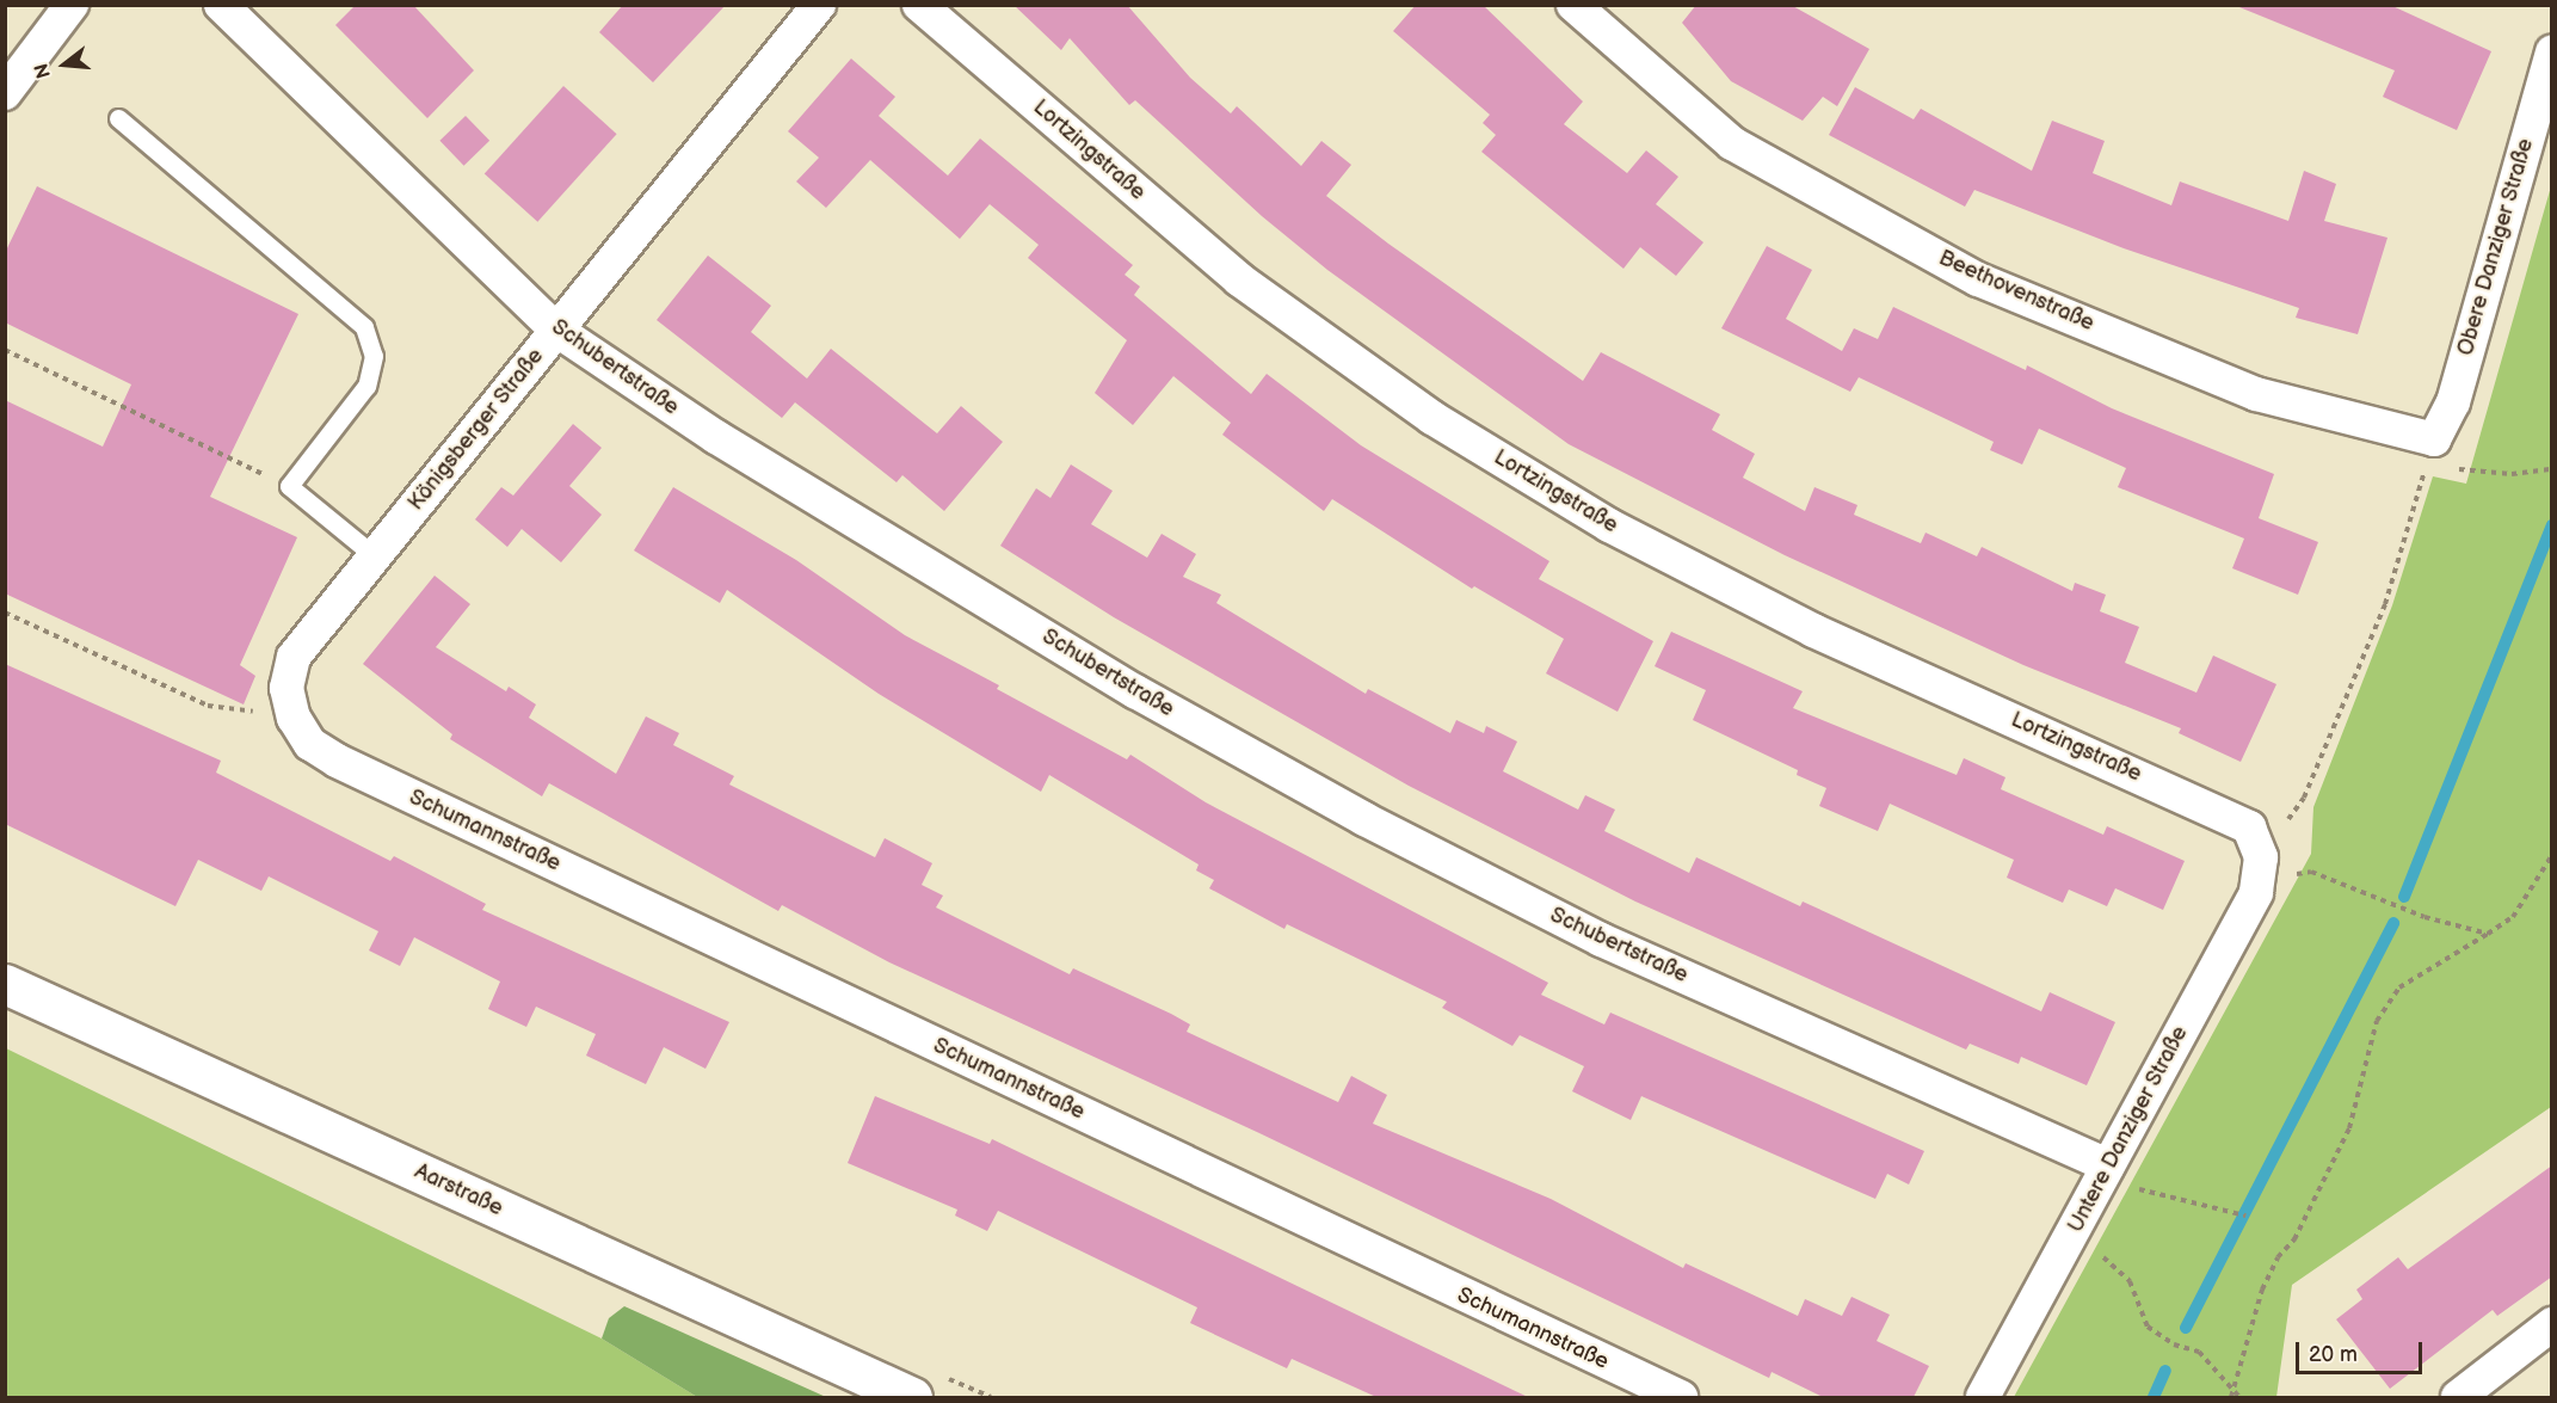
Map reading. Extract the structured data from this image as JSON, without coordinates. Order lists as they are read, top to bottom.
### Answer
{
  "streets": {
    "main road": ["Aarstraße"],
    "street": [
      "Lortzingstraße",
      "Obere Danziger Straße",
      "Beethovenstraße",
      "Schubertstraße",
      "Königsberger Straße",
      "Schumannstraße",
      "Untere Danziger Straße"
    ]
  },
  "crossings": [
    ["Lortzingstraße", "Untere Danziger Straße"],
    ["Obere Danziger Straße", "Beethovenstraße"],
    ["Schubertstraße", "Königsberger Straße"],
    ["Schubertstraße", "Untere Danziger Straße"],
    ["Königsberger Straße", "Schumannstraße"]
  ],
  "scale_bar": "20 m",
  "north": "left"
}
